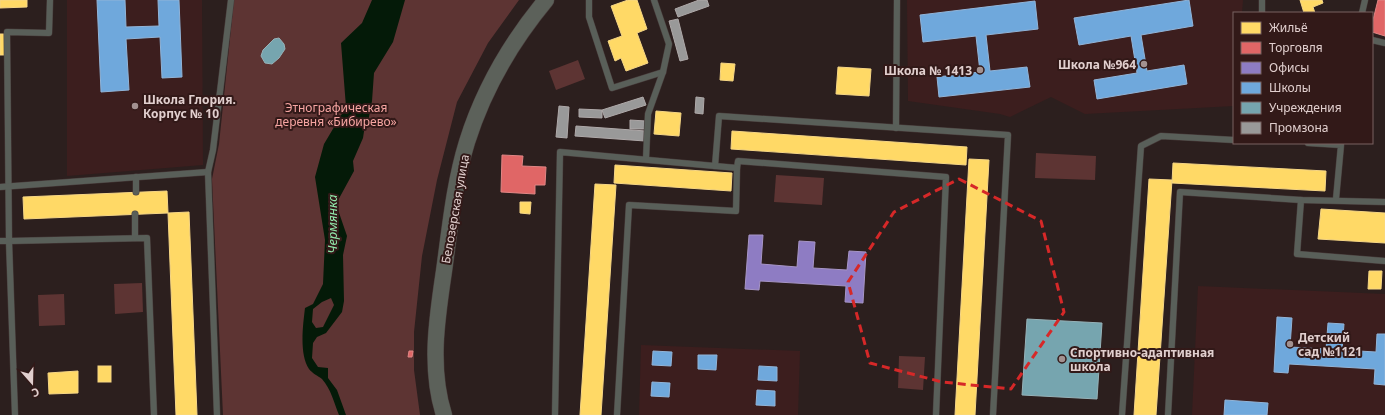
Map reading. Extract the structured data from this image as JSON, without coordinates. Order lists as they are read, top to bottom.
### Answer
{
  "streets": {
    "street": ["Белозерская улица"]
  },
  "water": ["Чермянка"],
  "parks": ["Этнографическая деревня «Бибирево»"],
  "places": [
    "Школа №964",
    "Школа № 1413",
    "Школа Глория. Корпус № 10",
    "Детский сад №1121",
    "Спортивно-адаптивная школа"
  ],
  "legend": [
    "Жильё",
    "Торговля",
    "Офисы",
    "Школы",
    "Учреждения",
    "Промзона"
  ],
  "north": "bottom"
}
